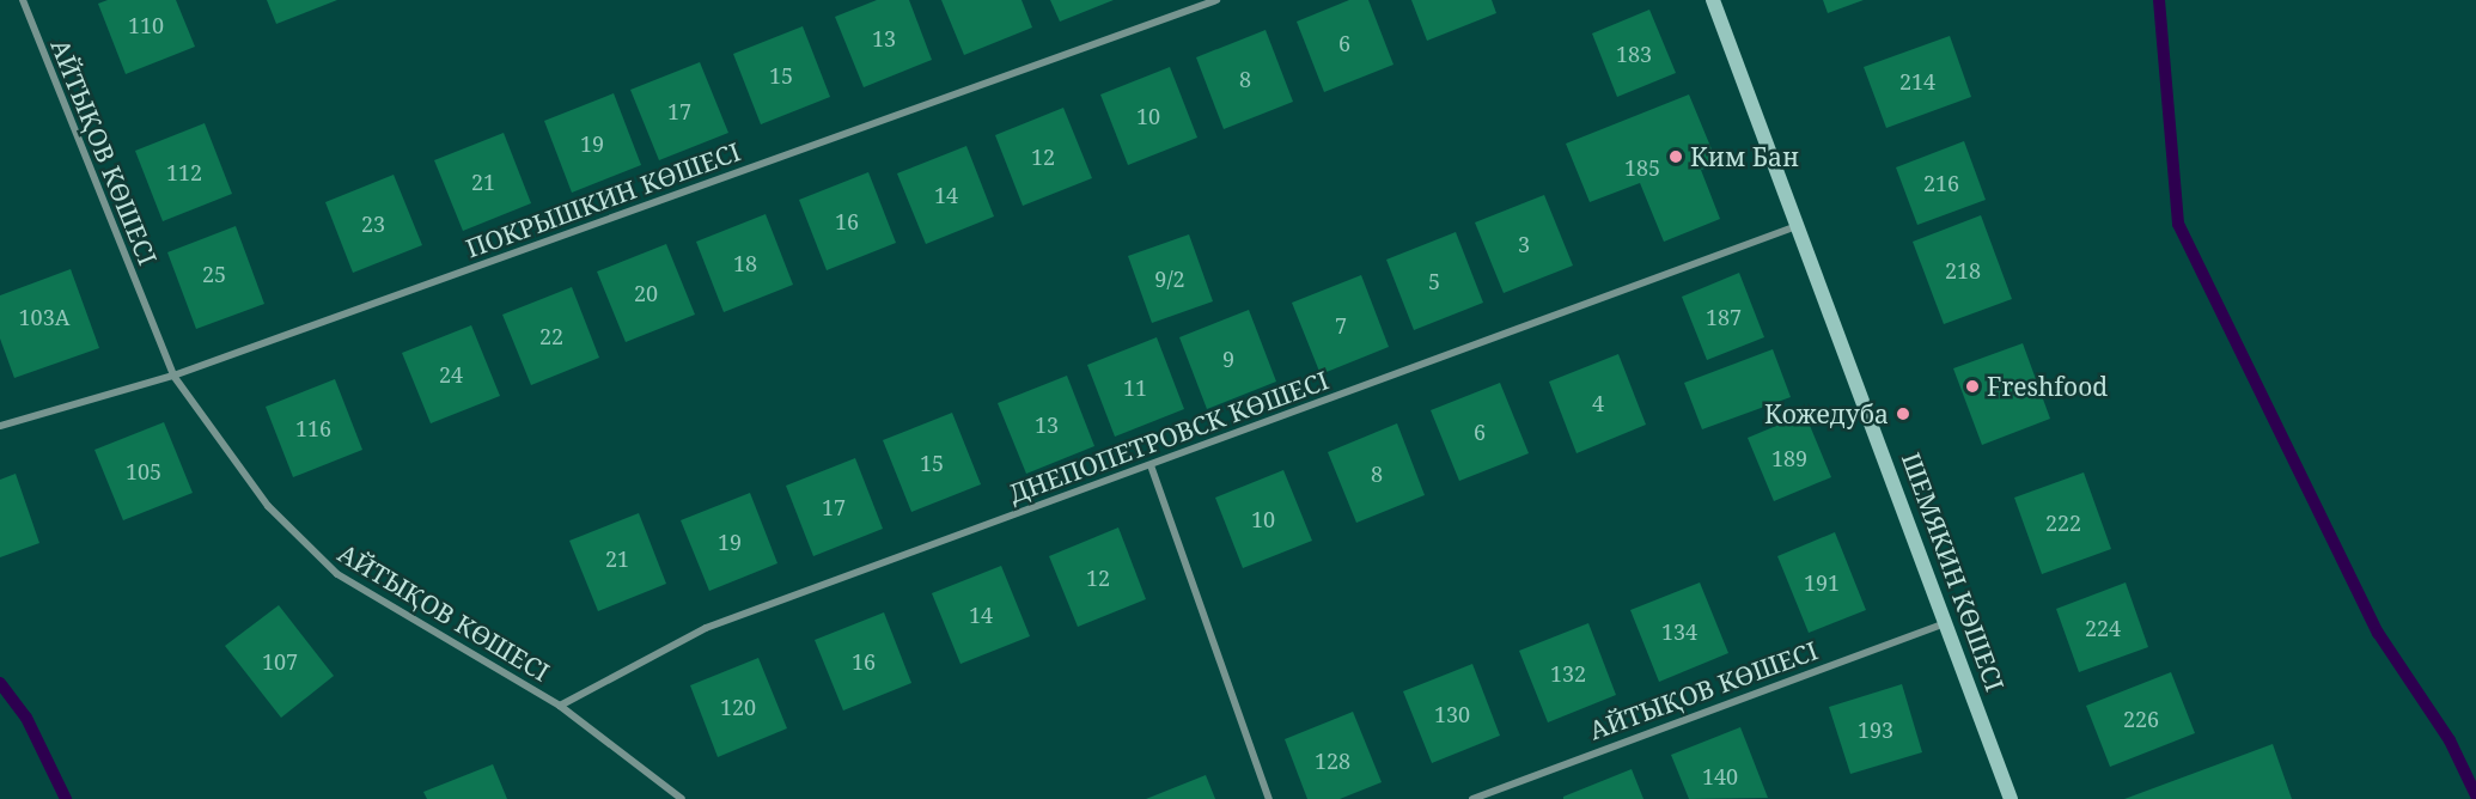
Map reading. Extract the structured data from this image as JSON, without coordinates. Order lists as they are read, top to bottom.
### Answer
{
  "streets": {
    "main road": ["ШЕМЯКИН КӨШЕСІ"],
    "street": ["АЙТЫҚОВ КӨШЕСІ", "ПОКРЫШКИН КӨШЕСІ", "ДНЕПОПЕТРОВСК КӨШЕСІ"]
  },
  "crossings": [
    ["АЙТЫҚОВ КӨШЕСІ", "ПОКРЫШКИН КӨШЕСІ"],
    ["АЙТЫҚОВ КӨШЕСІ", "ДНЕПОПЕТРОВСК КӨШЕСІ"],
    ["АЙТЫҚОВ КӨШЕСІ", "ШЕМЯКИН КӨШЕСІ"],
    ["ДНЕПОПЕТРОВСК КӨШЕСІ", "ШЕМЯКИН КӨШЕСІ"]
  ],
  "places": ["Ким Бан", "Freshfood", "Кожедуба"],
  "house_numbers": [
    "110",
    "13",
    "6",
    "183",
    "15",
    "8",
    "214",
    "17",
    "10",
    "19",
    "12",
    "185",
    "112",
    "21",
    "216",
    "14",
    "16",
    "23",
    "3",
    "18",
    "218",
    "25",
    "9/2",
    "5",
    "20",
    "103А",
    "187",
    "7",
    "22",
    "9",
    "24",
    "11",
    "4",
    "13",
    "116",
    "6",
    "189",
    "15",
    "105",
    "8",
    "17",
    "10",
    "222",
    "19",
    "21",
    "12",
    "191",
    "14",
    "224",
    "134",
    "107",
    "16",
    "132",
    "120",
    "130",
    "226",
    "193",
    "128",
    "140"
  ]
}
